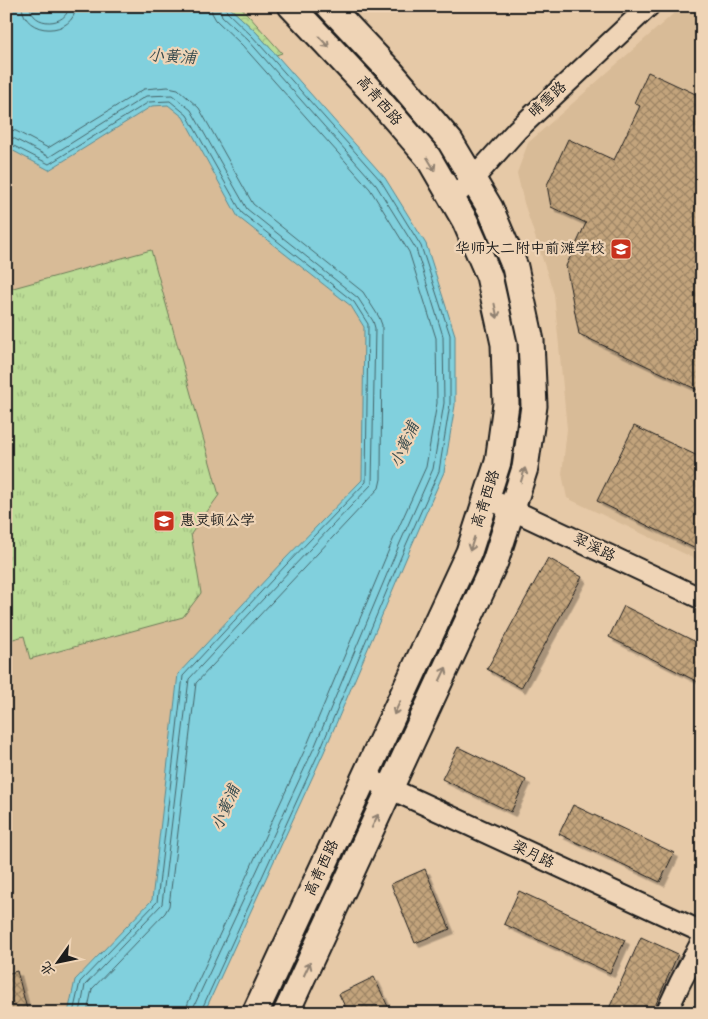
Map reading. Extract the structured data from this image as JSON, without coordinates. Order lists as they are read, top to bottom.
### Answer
{
  "streets": {
    "street": [
      "晴雪路",
      "高青西路",
      "翠溪路",
      "梁月路"
    ]
  },
  "crossings": [
    ["晴雪路", "高青西路"],
    ["高青西路", "翠溪路"],
    ["高青西路", "梁月路"]
  ],
  "water": ["小黄浦"],
  "places": {
    "school or university": ["华师大二附中前滩学校", "惠灵顿公学"]
  },
  "north": "bottom left"
}
